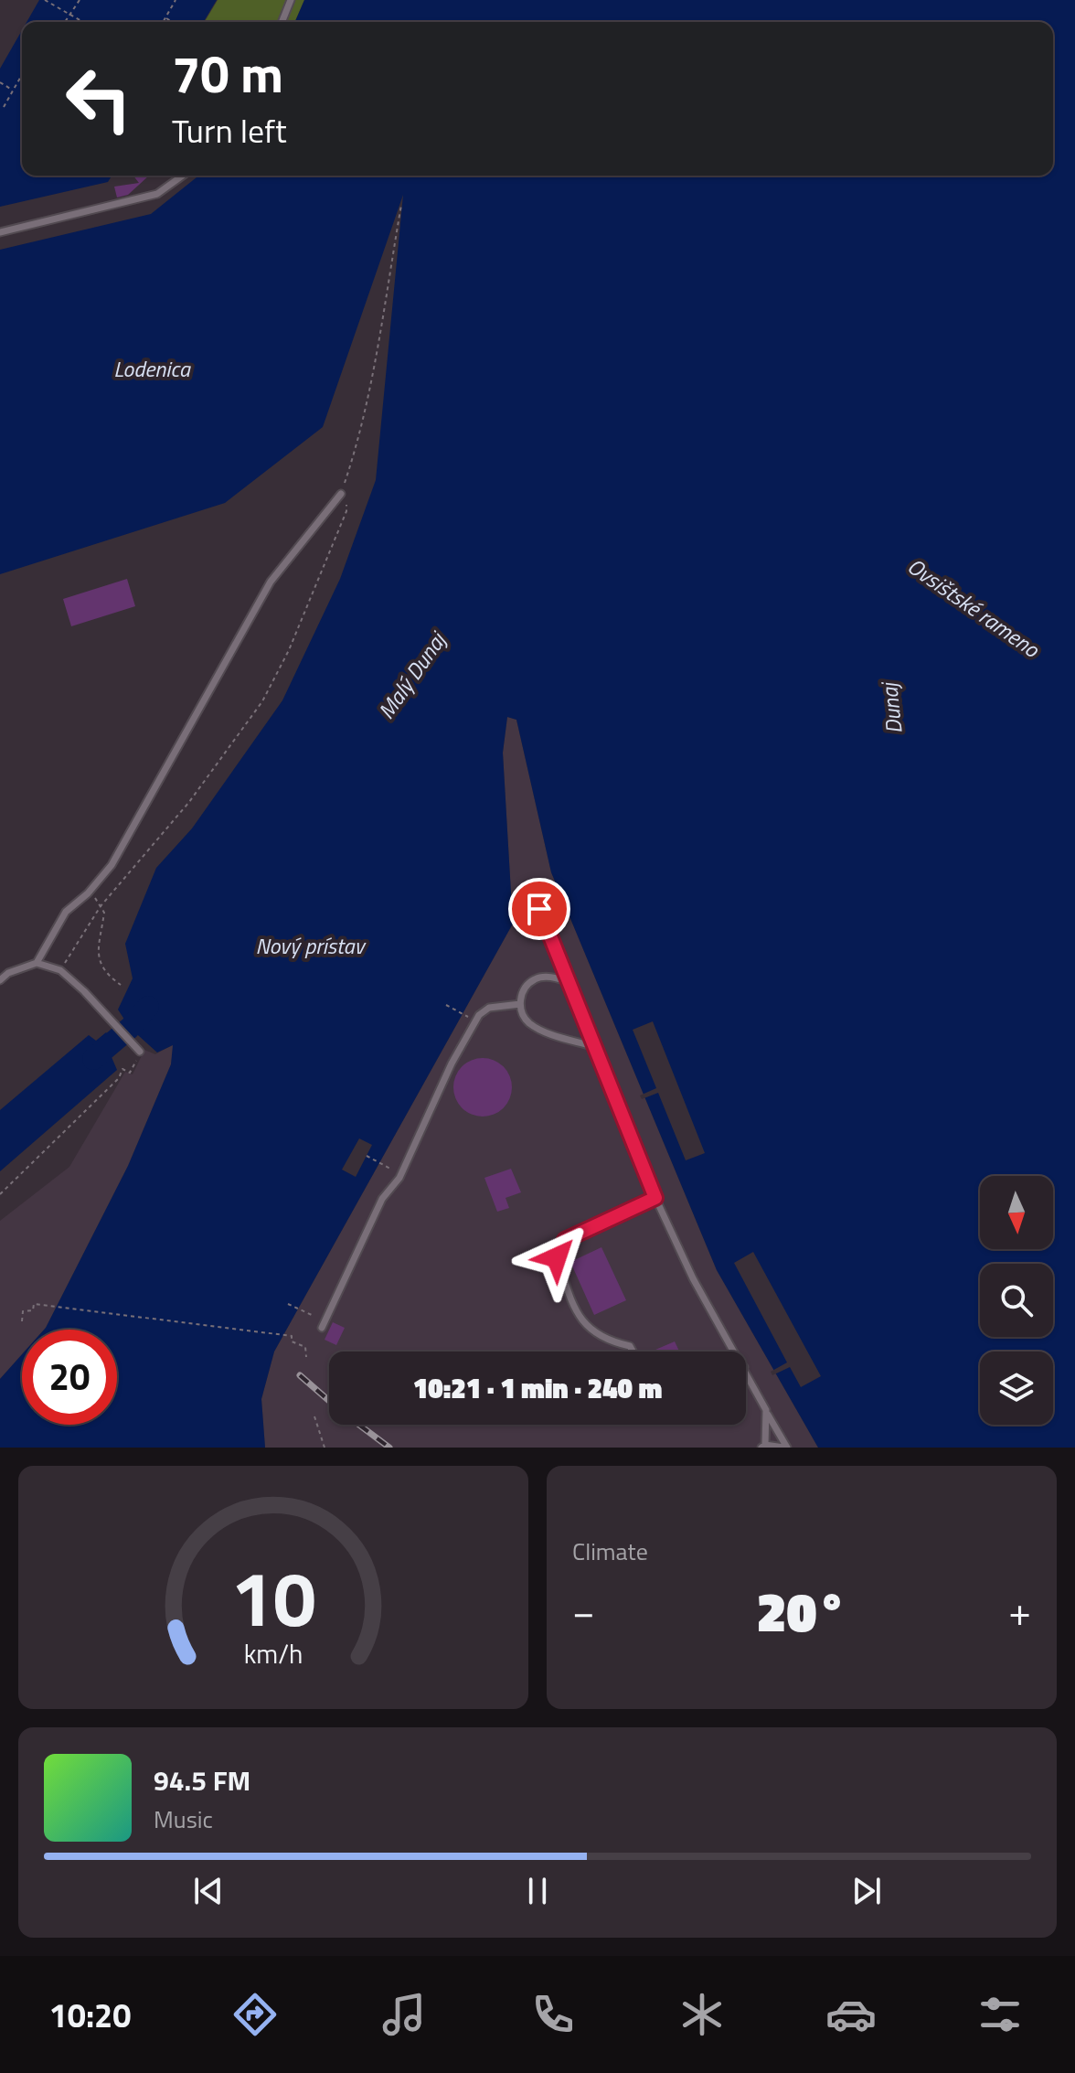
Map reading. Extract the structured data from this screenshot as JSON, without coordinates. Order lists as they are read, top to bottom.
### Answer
{
  "water": [
    "Lodenica",
    "Ovsištské rameno",
    "Malý Dunaj",
    "Dunaj",
    "Nový prístav"
  ],
  "north": "bottom",
  "page": {
    "turn": ["70 m", "Turn left"],
    "limit": "20",
    "trip": "10:21 · 1 min · 240 m",
    "tile": "Climate",
    "heat": ["−", "20°", "+"],
    "song": ["94.5 FM", "Music"],
    "tabs": "10:20",
    "gauge": ["10", "km/h"]
  }
}
